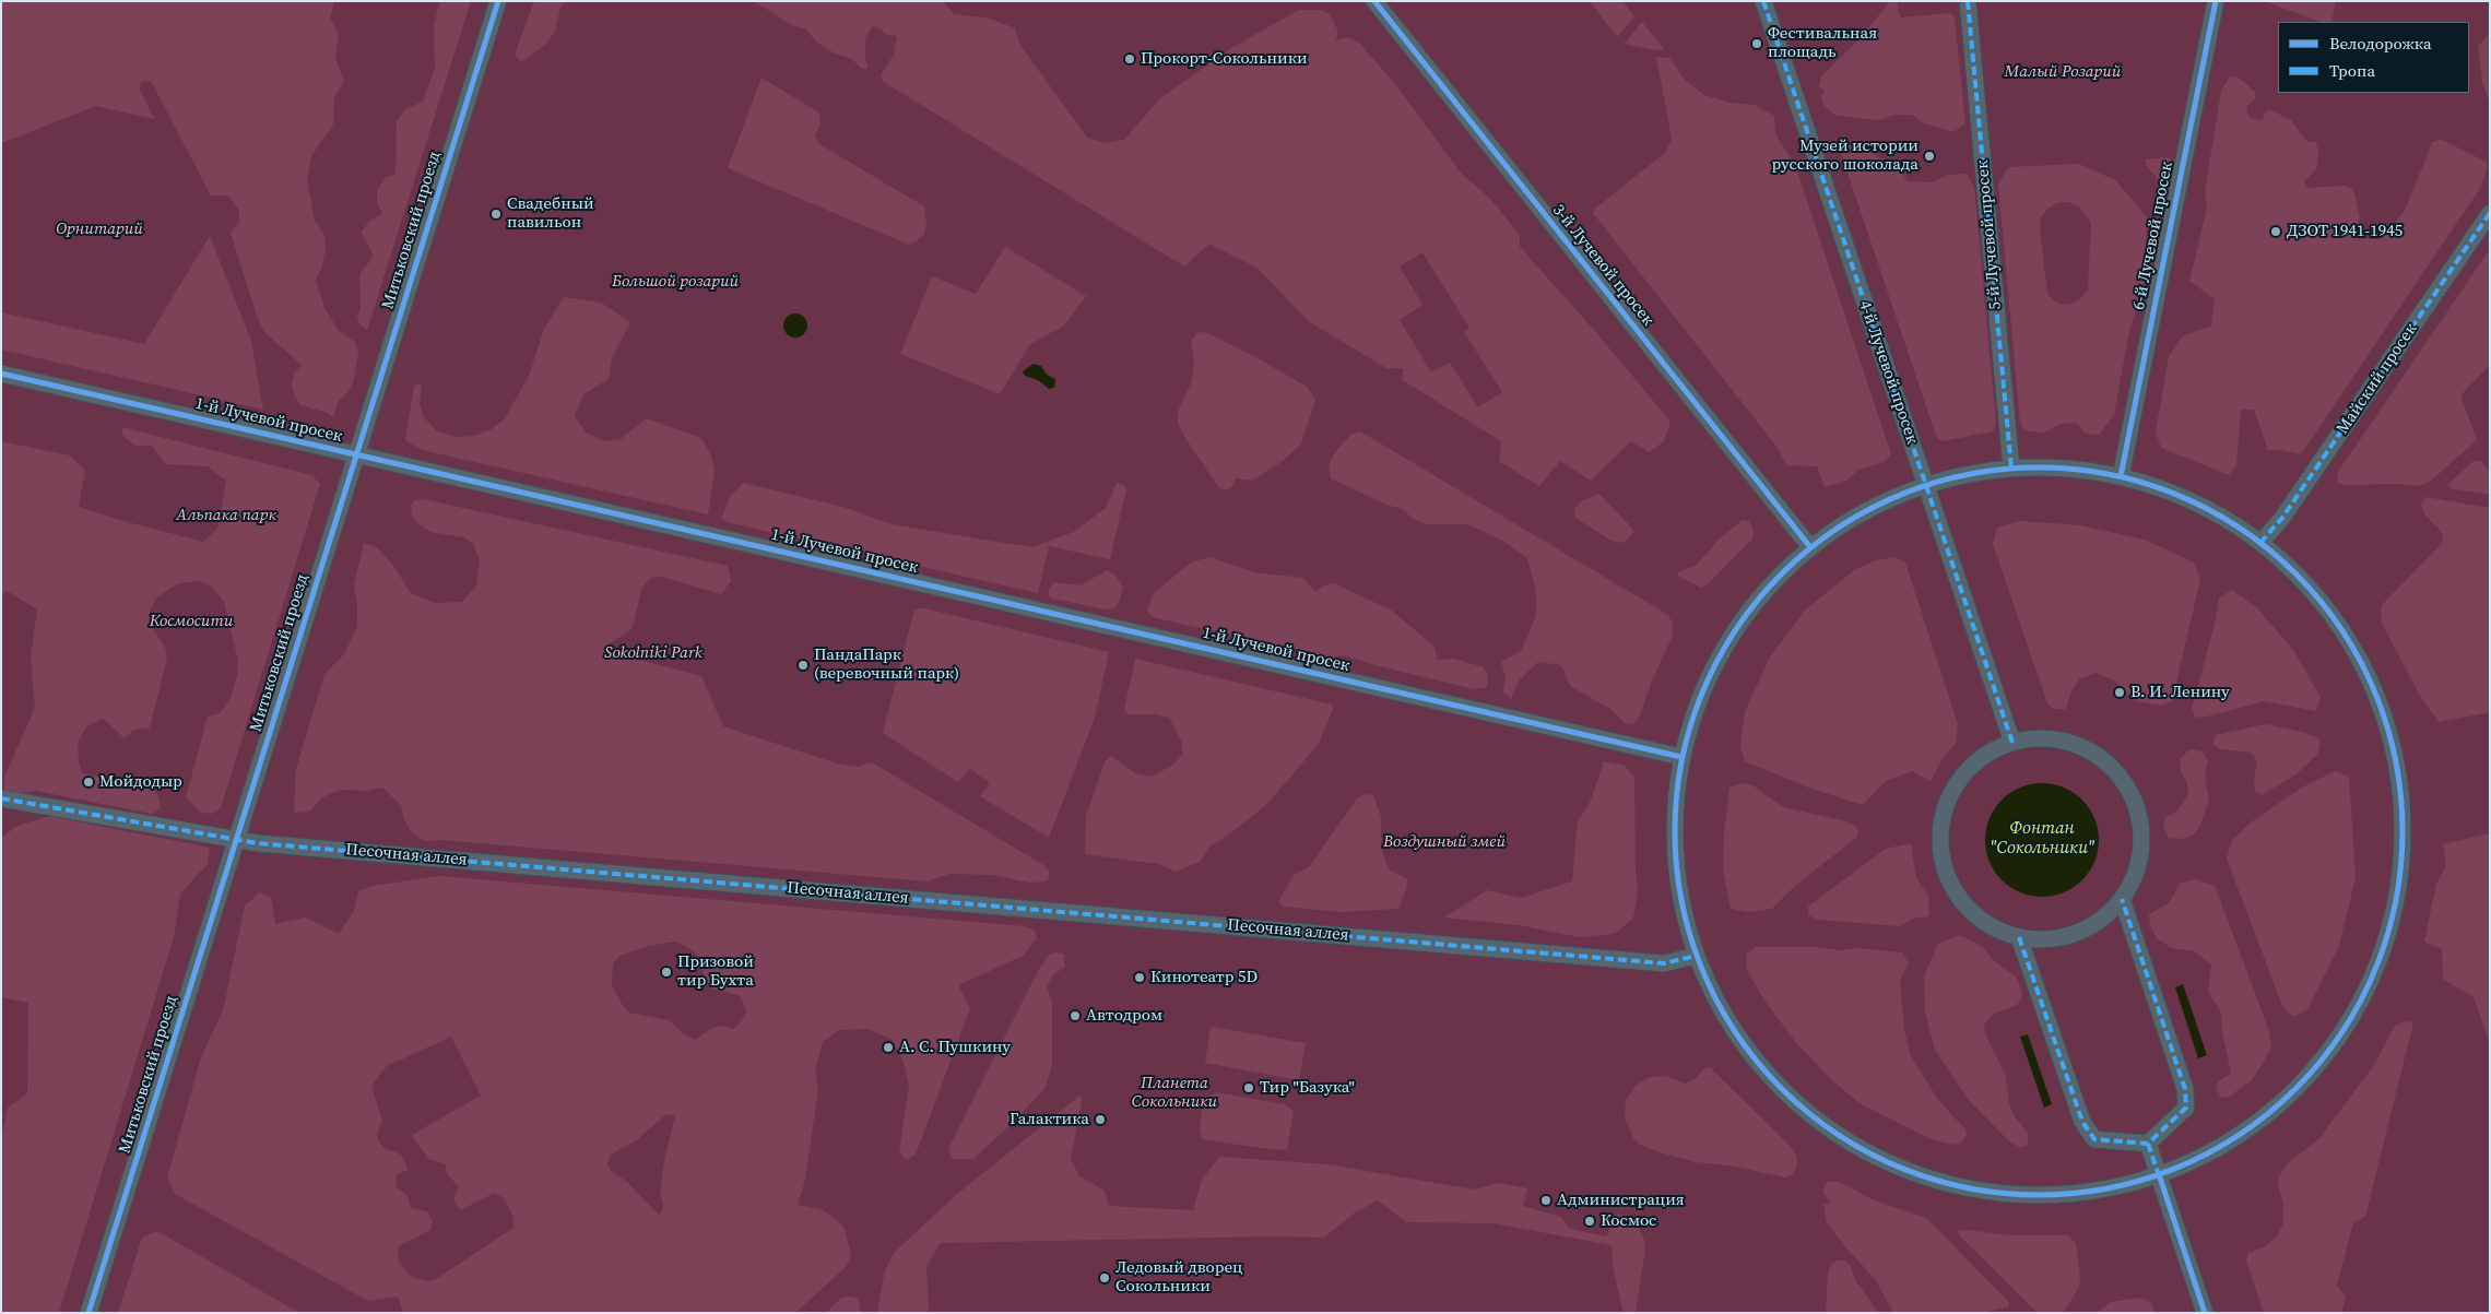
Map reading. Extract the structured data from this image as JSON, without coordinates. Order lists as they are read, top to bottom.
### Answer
{
  "streets": {
    "street": [
      "Митьковский проезд",
      "5-й Лучевой просек",
      "6-й Лучевой просек",
      "3-й Лучевой просек",
      "4-й Лучевой просек",
      "Майский просек",
      "1-й Лучевой просек",
      "Песочная аллея"
    ]
  },
  "crossings": [
    ["Митьковский проезд", "1-й Лучевой просек"],
    ["Митьковский проезд", "Песочная аллея"]
  ],
  "water": ["Фонтан \"Сокольники\""],
  "parks": [
    "Малый Розарий",
    "Орнитарий",
    "Большой розарий",
    "Альпака парк",
    "Космосити",
    "Sokolniki Park",
    "Воздушный змей",
    "Планета Сокольники"
  ],
  "places": [
    "Фестивальная площадь",
    "Прокорт-Сокольники",
    "Музей истории русского шоколада",
    "Свадебный павильон",
    "ДЗОТ 1941-1945",
    "ПандаПарк (веревочный парк)",
    "В. И. Ленину",
    "Мойдодыр",
    "Призовой тир Бухта",
    "Кинотеатр 5D",
    "Автодром",
    "А. С. Пушкину",
    "Тир \"Базука\"",
    "Галактика",
    "Администрация",
    "Космос",
    "Ледовый дворец Сокольники"
  ],
  "legend": ["Велодорожка", "Тропа"]
}
